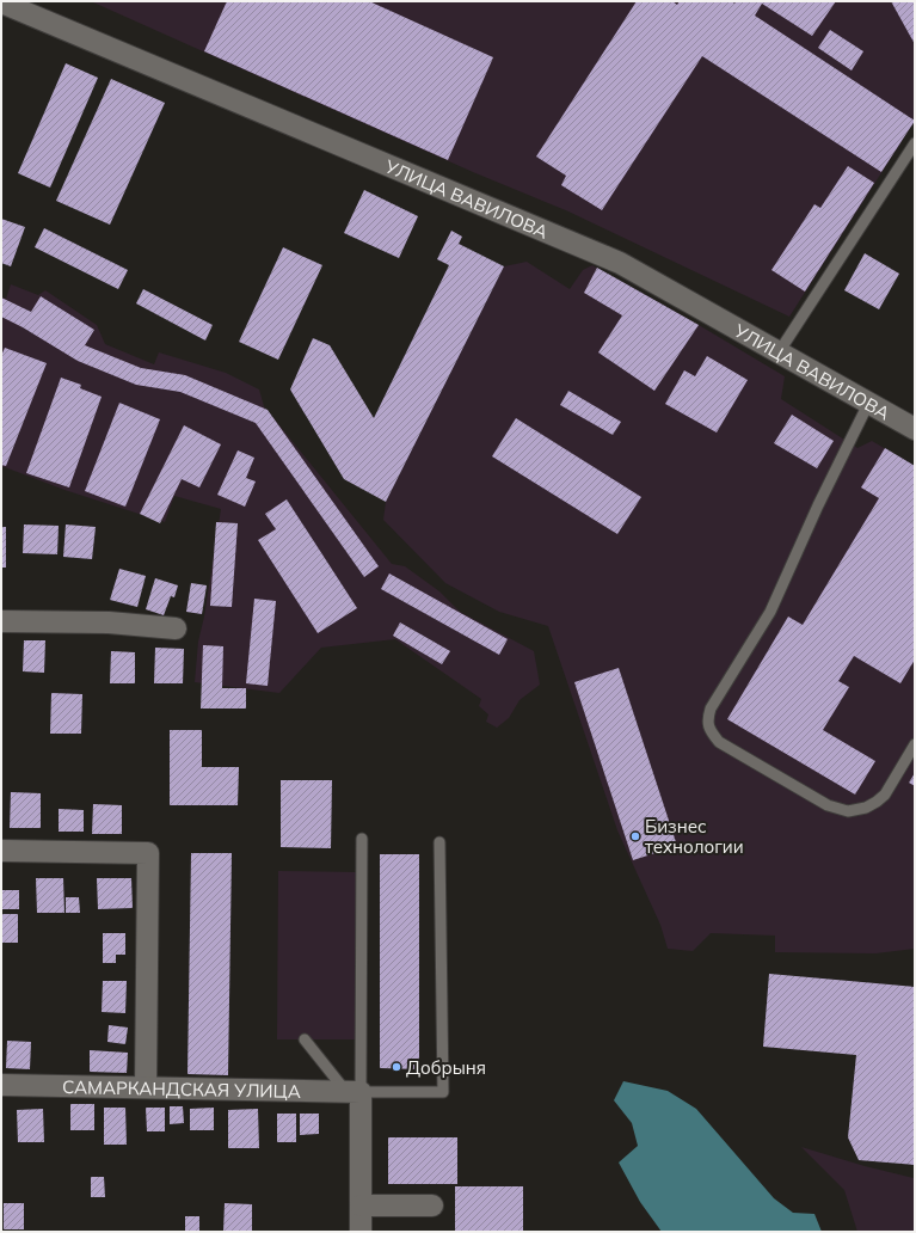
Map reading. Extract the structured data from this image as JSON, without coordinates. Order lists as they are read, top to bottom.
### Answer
{
  "streets": {
    "street": ["УЛИЦА ВАВИЛОВА", "САМАРКАНДСКАЯ УЛИЦА"]
  },
  "places": ["Бизнес технологии", "Добрыня"]
}
